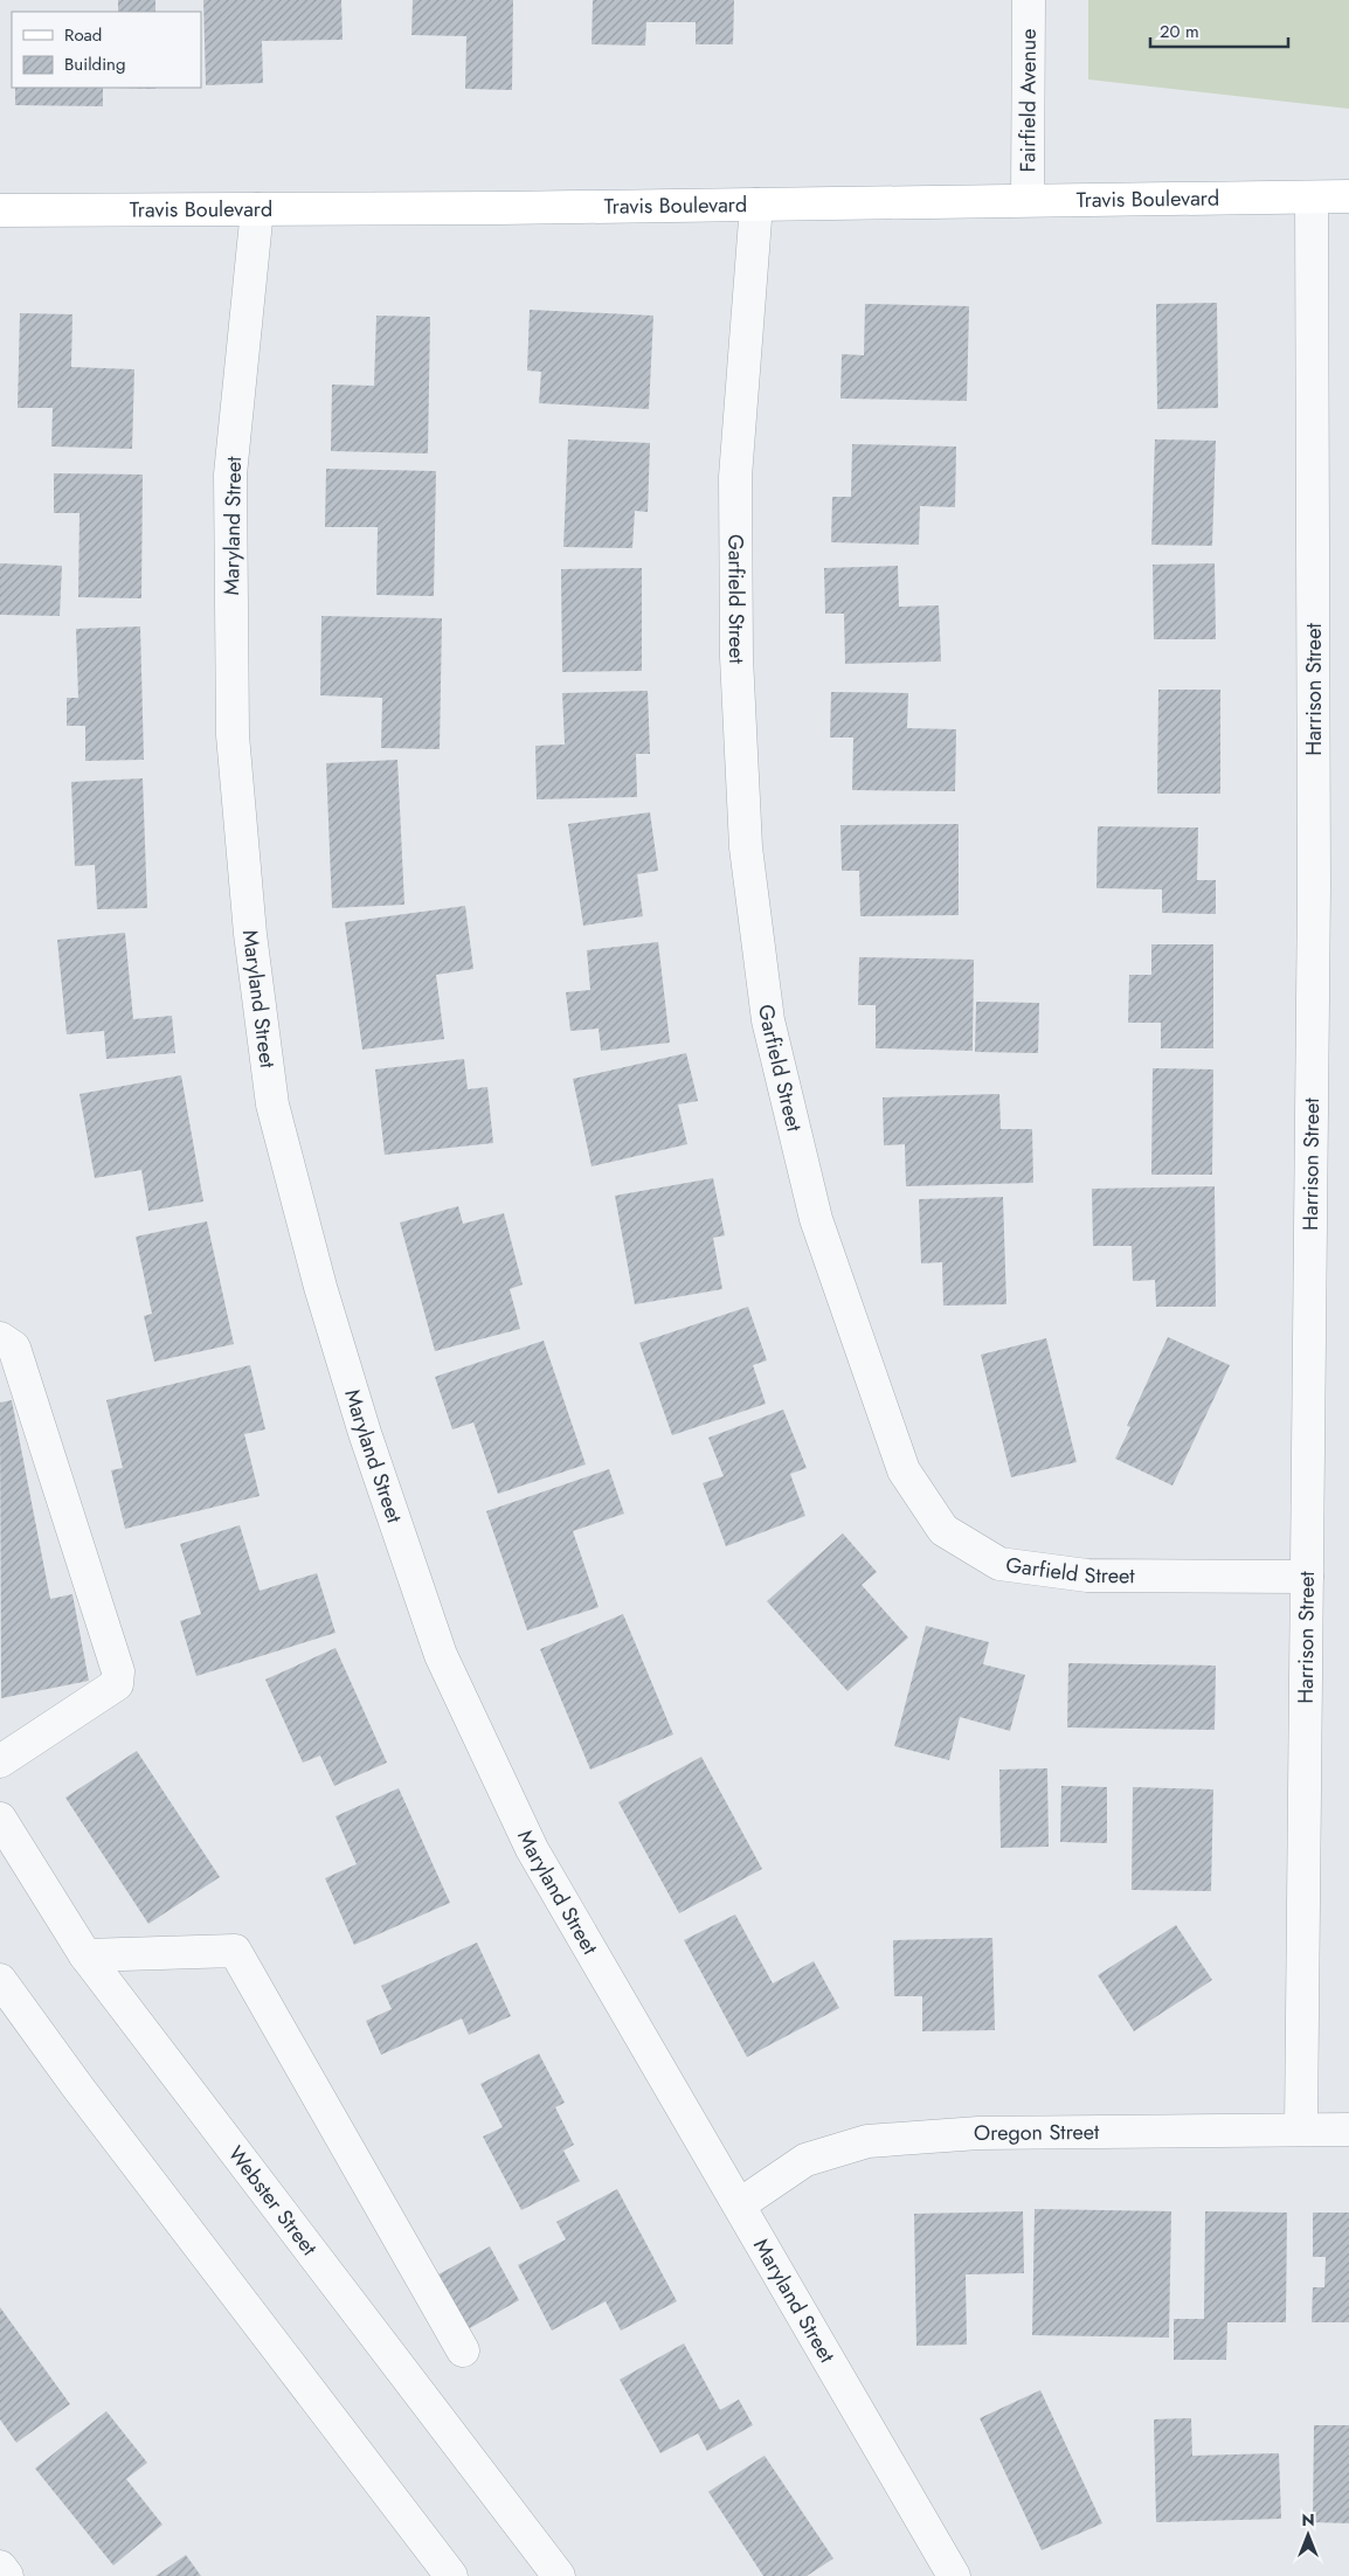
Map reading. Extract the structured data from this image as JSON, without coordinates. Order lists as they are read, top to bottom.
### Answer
{
  "streets": {
    "main road": ["Travis Boulevard"],
    "street": [
      "Fairfield Avenue",
      "Maryland Street",
      "Garfield Street",
      "Harrison Street",
      "Oregon Street",
      "Webster Street"
    ]
  },
  "crossings": [
    ["Fairfield Avenue", "Travis Boulevard"],
    ["Travis Boulevard", "Maryland Street"],
    ["Travis Boulevard", "Garfield Street"],
    ["Travis Boulevard", "Harrison Street"],
    ["Maryland Street", "Oregon Street"],
    ["Garfield Street", "Harrison Street"],
    ["Harrison Street", "Oregon Street"]
  ],
  "legend": ["Road", "Building"],
  "scale_bar": "20 m",
  "north": "top"
}
